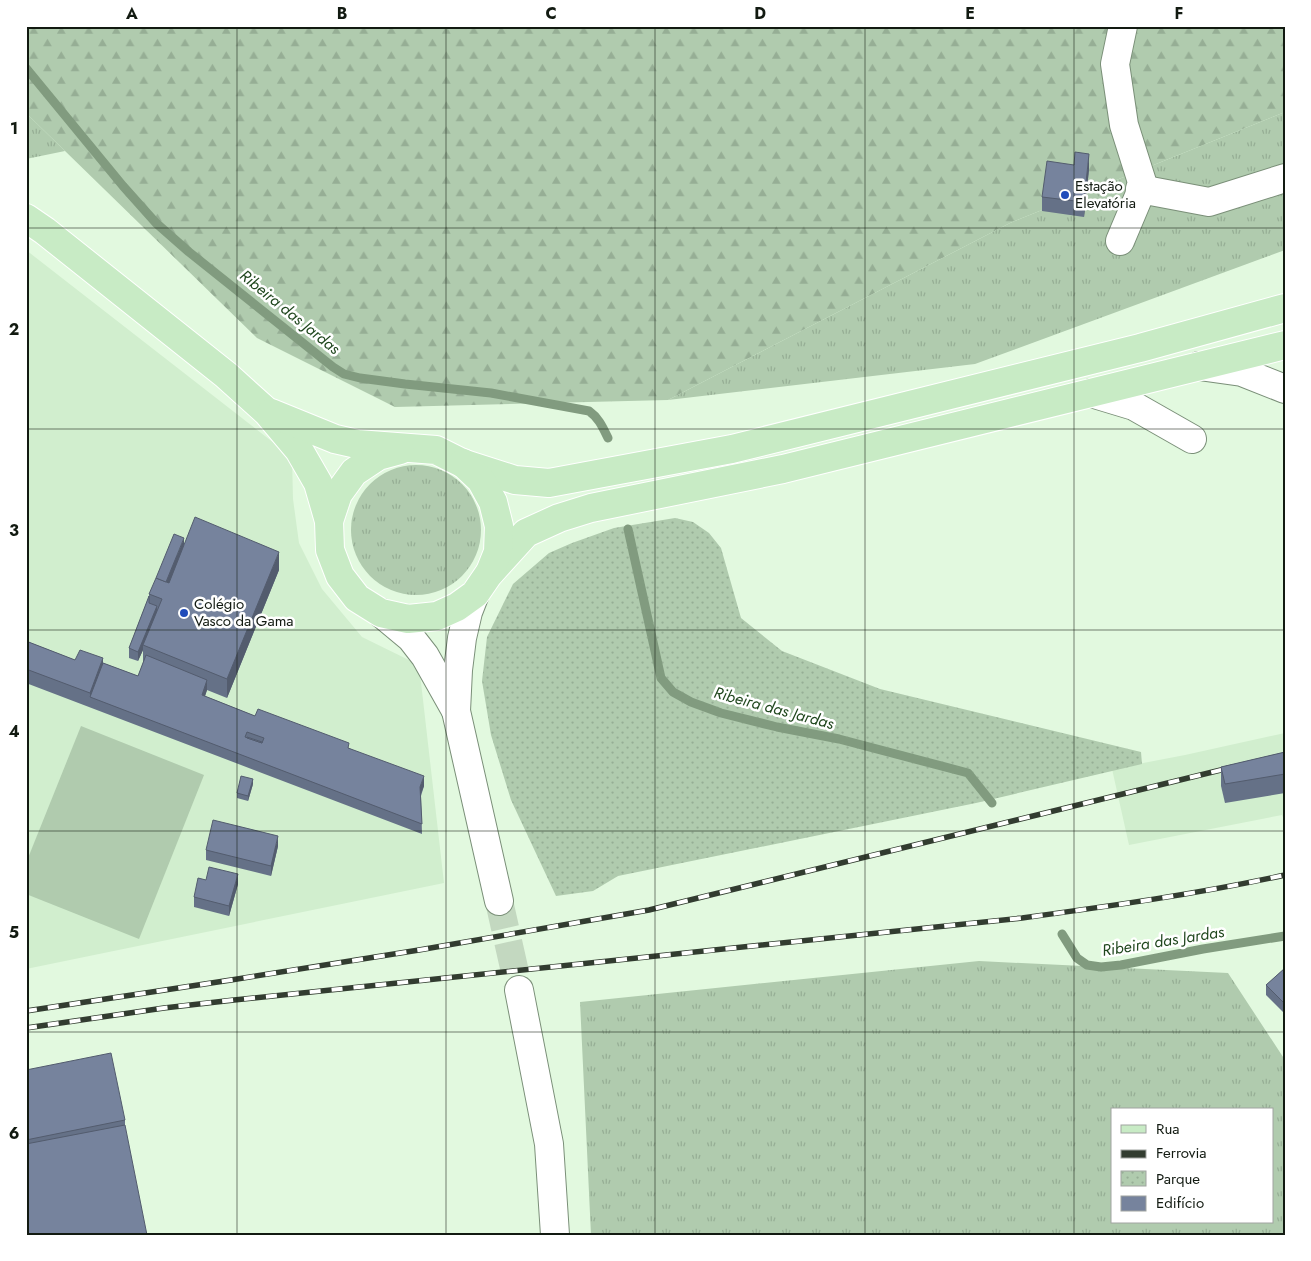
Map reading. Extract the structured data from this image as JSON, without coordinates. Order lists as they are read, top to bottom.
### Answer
{
  "water": ["Ribeira das Jardas"],
  "places": ["Estação Elevatória", "Colégio Vasco da Gama"],
  "legend": [
    "Rua",
    "Ferrovia",
    "Parque",
    "Edifício"
  ],
  "grid": {
    "columns": [
      "A",
      "B",
      "C",
      "D",
      "E",
      "F"
    ],
    "rows": [
      "1",
      "2",
      "3",
      "4",
      "5",
      "6"
    ]
  }
}
